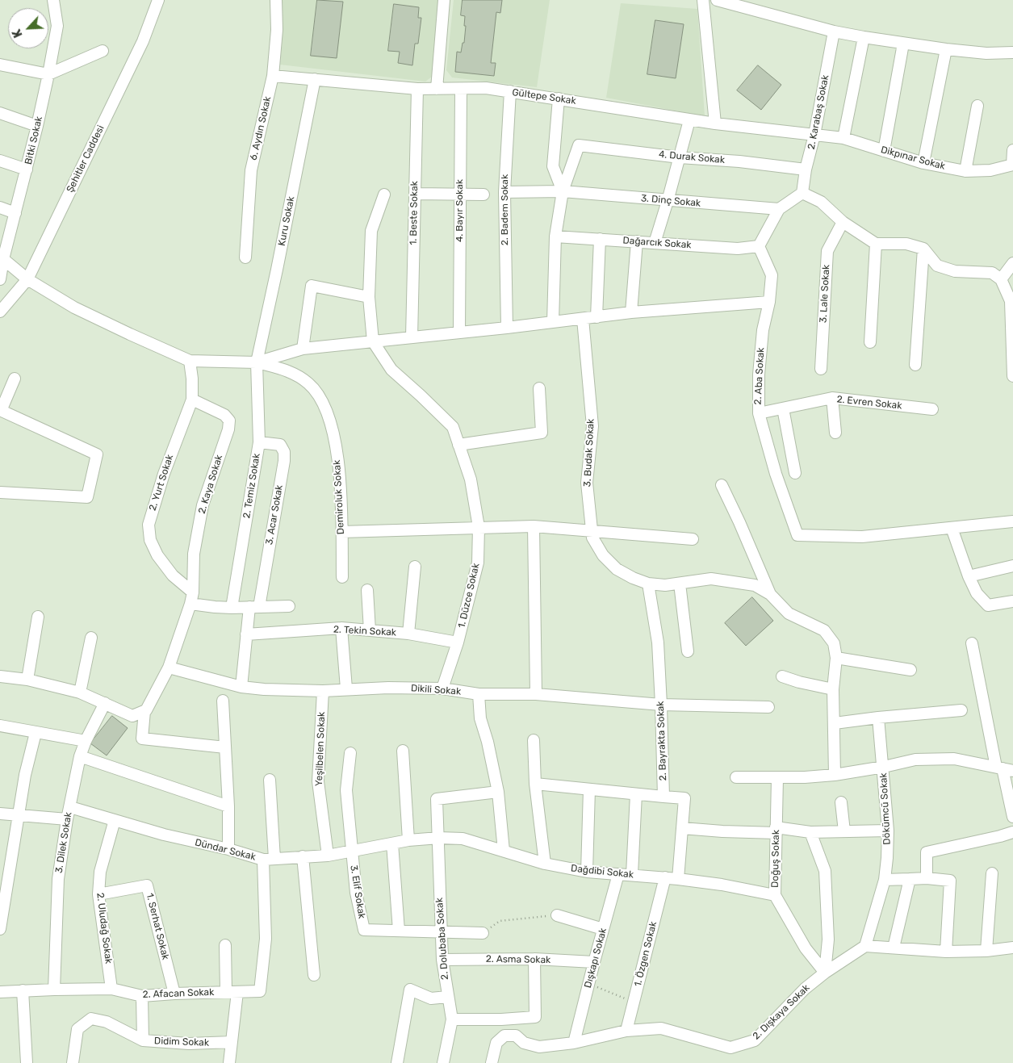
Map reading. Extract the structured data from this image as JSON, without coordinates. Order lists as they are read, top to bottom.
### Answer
{
  "streets": {
    "street": [
      "Gültepe Sokak",
      "2. Karabaş Sokak",
      "6. Aydın Sokak",
      "Bitki Sokak",
      "4. Durak Sokak",
      "Dikpınar Sokak",
      "Şehitler Caddesi",
      "3. Dinç Sokak",
      "2. Badem Sokak",
      "4. Bayır Sokak",
      "1. Beste Sokak",
      "Kuru Sokak",
      "Dağarcık Sokak",
      "3. Lale Sokak",
      "2. Aba Sokak",
      "2. Evren Sokak",
      "3. Budak Sokak",
      "2. Yurt Sokak",
      "2. Kaya Sokak",
      "2. Temiz Sokak",
      "Demiroluk Sokak",
      "3. Acar Sokak",
      "1. Düzce Sokak",
      "2. Tekin Sokak",
      "Dikili Sokak",
      "2. Bayrakta Sokak",
      "Yeşilbelen Sokak",
      "Dökümcü Sokak",
      "3. Dilek Sokak",
      "Dündar Sokak",
      "Doğuş Sokak",
      "Dağdibi Sokak",
      "3. Elif Sokak",
      "1. Serhat Sokak",
      "2. Uludağ Sokak",
      "2. Dolubaba Sokak",
      "1. Özgen Sokak",
      "Dışkapı Sokak",
      "2. Asma Sokak",
      "2. Afacan Sokak",
      "2. Dışkaya Sokak",
      "Didim Sokak"
    ]
  },
  "crossings": [
    ["Gültepe Sokak", "2. Karabaş Sokak"],
    ["Gültepe Sokak", "6. Aydın Sokak"],
    ["Gültepe Sokak", "Dikpınar Sokak"],
    ["Gültepe Sokak", "2. Badem Sokak"],
    ["Gültepe Sokak", "4. Bayır Sokak"],
    ["Gültepe Sokak", "1. Beste Sokak"],
    ["Gültepe Sokak", "Kuru Sokak"],
    ["2. Karabaş Sokak", "4. Durak Sokak"],
    ["2. Karabaş Sokak", "Dikpınar Sokak"],
    ["4. Durak Sokak", "3. Dinç Sokak"],
    ["3. Dinç Sokak", "2. Badem Sokak"],
    ["Kuru Sokak", "2. Temiz Sokak"],
    ["Kuru Sokak", "Demiroluk Sokak"],
    ["Dağarcık Sokak", "2. Aba Sokak"],
    ["2. Aba Sokak", "2. Evren Sokak"],
    ["2. Yurt Sokak", "2. Kaya Sokak"],
    ["2. Temiz Sokak", "Demiroluk Sokak"],
    ["2. Temiz Sokak", "3. Acar Sokak"],
    ["1. Düzce Sokak", "2. Tekin Sokak"],
    ["1. Düzce Sokak", "Dikili Sokak"],
    ["Dikili Sokak", "2. Bayrakta Sokak"],
    ["Dikili Sokak", "Yeşilbelen Sokak"],
    ["Yeşilbelen Sokak", "Dündar Sokak"],
    ["Dökümcü Sokak", "2. Dışkaya Sokak"],
    ["3. Dilek Sokak", "Dündar Sokak"],
    ["3. Dilek Sokak", "2. Afacan Sokak"],
    ["Dündar Sokak", "Dağdibi Sokak"],
    ["Dündar Sokak", "3. Elif Sokak"],
    ["Dündar Sokak", "2. Uludağ Sokak"],
    ["Dündar Sokak", "2. Afacan Sokak"],
    ["Doğuş Sokak", "Dağdibi Sokak"],
    ["Doğuş Sokak", "2. Dışkaya Sokak"],
    ["Dağdibi Sokak", "2. Dolubaba Sokak"],
    ["Dağdibi Sokak", "1. Özgen Sokak"],
    ["Dağdibi Sokak", "Dışkapı Sokak"],
    ["3. Elif Sokak", "2. Dolubaba Sokak"],
    ["1. Serhat Sokak", "2. Uludağ Sokak"],
    ["1. Serhat Sokak", "2. Afacan Sokak"],
    ["2. Uludağ Sokak", "2. Afacan Sokak"],
    ["2. Dolubaba Sokak", "2. Asma Sokak"],
    ["1. Özgen Sokak", "2. Dışkaya Sokak"],
    ["Dışkapı Sokak", "2. Asma Sokak"],
    ["Dışkapı Sokak", "2. Dışkaya Sokak"]
  ],
  "north": "bottom left"
}
